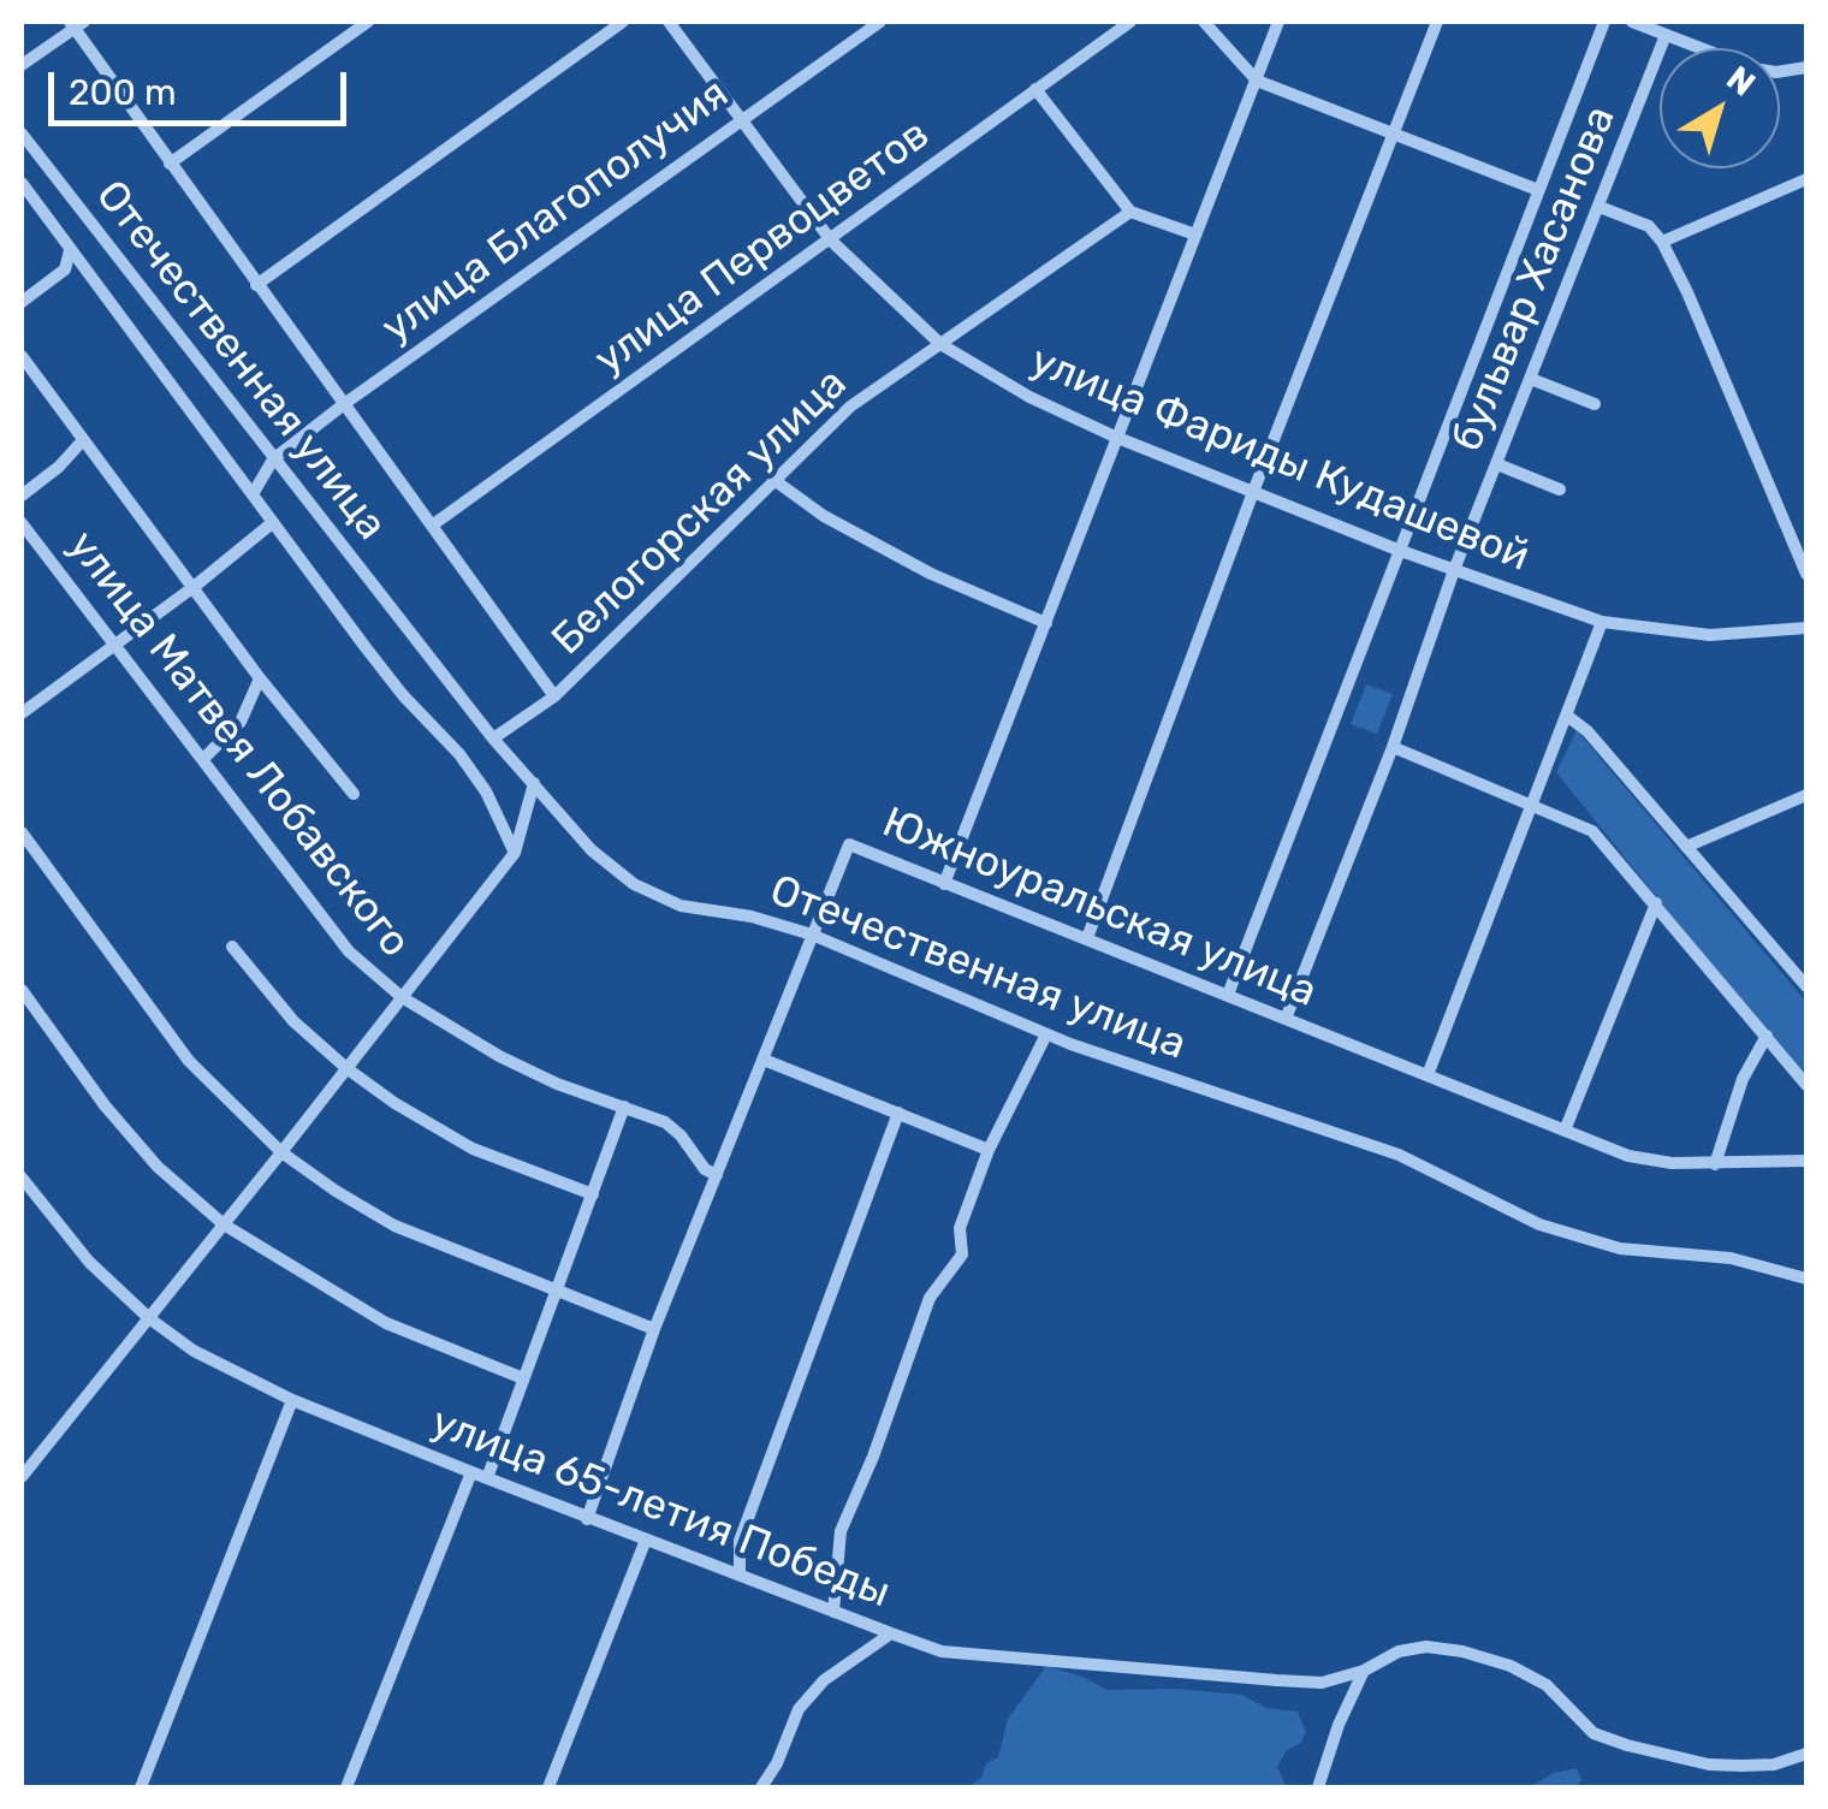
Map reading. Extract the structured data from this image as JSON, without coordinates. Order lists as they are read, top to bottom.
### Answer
{
  "streets": {
    "street": [
      "улица Благополучия",
      "улица Первоцветов",
      "бульвар Хасанова",
      "Отечественная улица",
      "улица Фариды Кудашевой",
      "Белогорская улица",
      "улица Матвея Лобавского",
      "Южноуральская улица",
      "улица 65-летия Победы"
    ]
  },
  "crossings": [
    ["улица Благополучия", "Отечественная улица"],
    ["улица Благополучия", "улица Фариды Кудашевой"],
    ["улица Первоцветов", "улица Фариды Кудашевой"],
    ["бульвар Хасанова", "улица Фариды Кудашевой"],
    ["бульвар Хасанова", "Южноуральская улица"],
    ["Отечественная улица", "Белогорская улица"],
    ["Отечественная улица", "Южноуральская улица"],
    ["улица Фариды Кудашевой", "Белогорская улица"],
    ["улица Матвея Лобавского", "Южноуральская улица"],
    ["Южноуральская улица", "улица 65-летия Победы"]
  ],
  "scale_bar": "200 m",
  "north": "top right"
}
